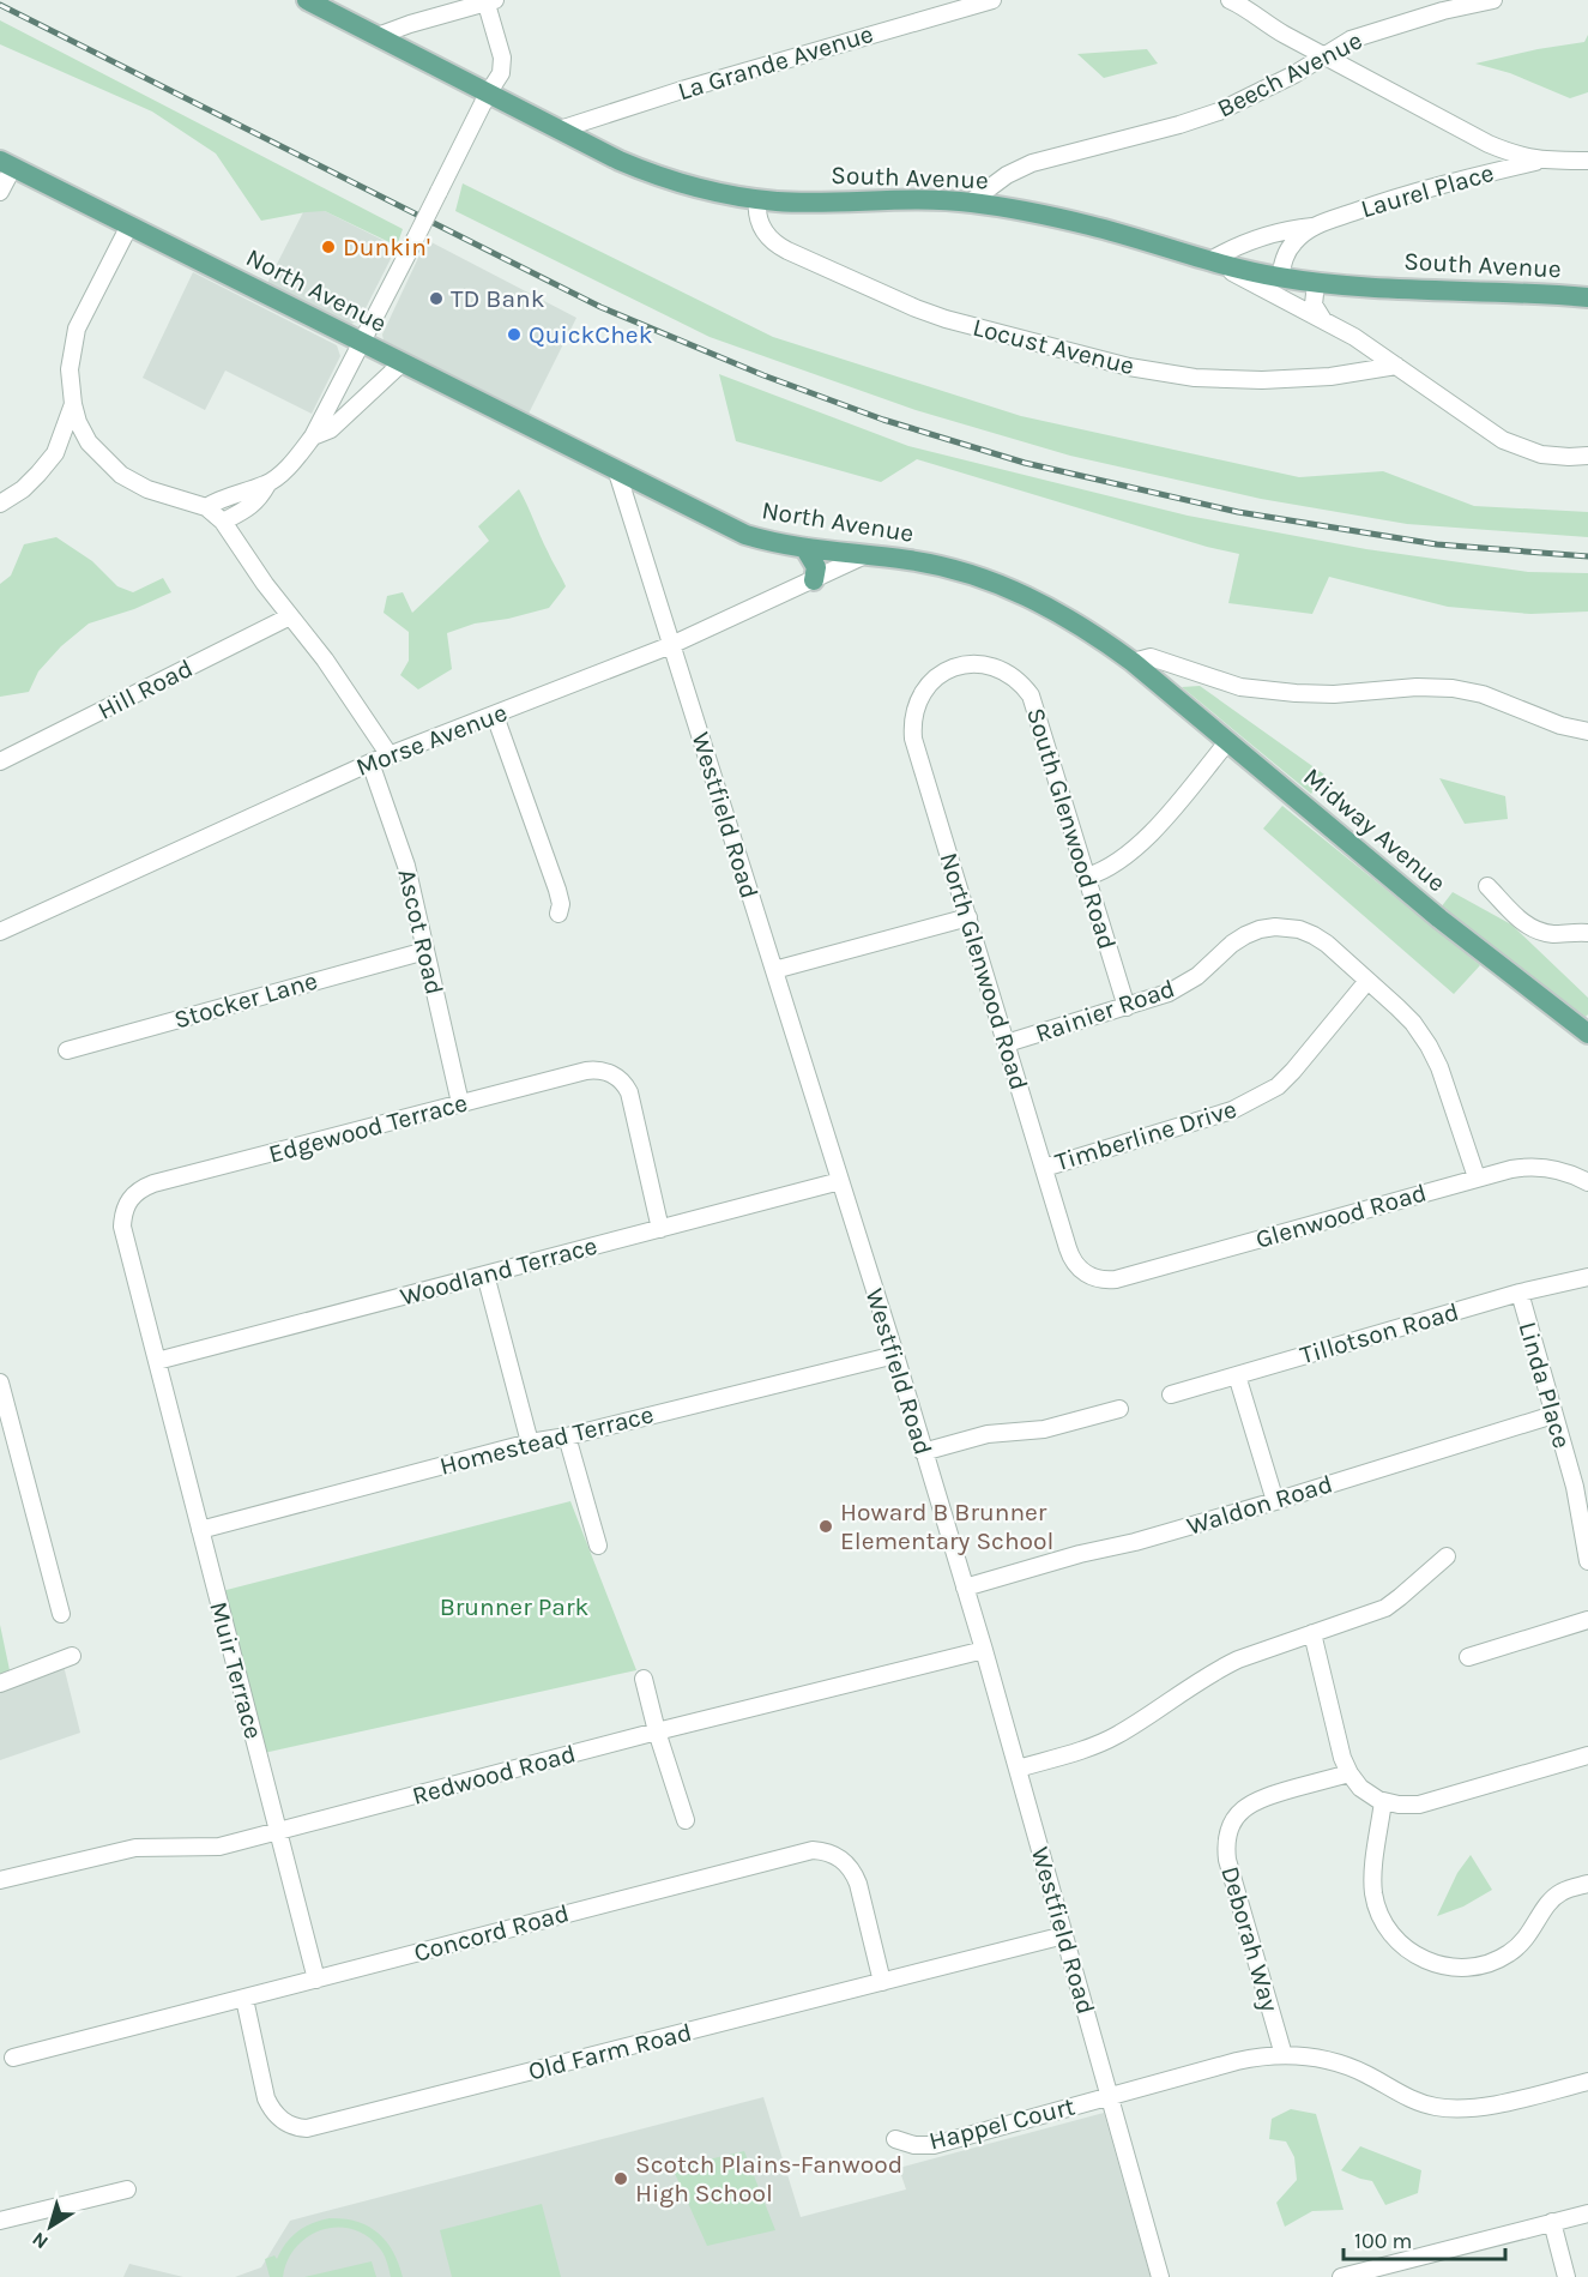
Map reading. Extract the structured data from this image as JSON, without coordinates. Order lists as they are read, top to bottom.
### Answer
{
  "streets": {
    "main road": ["South Avenue", "North Avenue", "Midway Avenue"],
    "street": [
      "La Grande Avenue",
      "Beech Avenue",
      "Laurel Place",
      "Locust Avenue",
      "Hill Road",
      "Morse Avenue",
      "Westfield Road",
      "South Glenwood Road",
      "Ascot Road",
      "North Glenwood Road",
      "Stocker Lane",
      "Rainier Road",
      "Edgewood Terrace",
      "Timberline Drive",
      "Glenwood Road",
      "Woodland Terrace",
      "Tillotson Road",
      "Linda Place",
      "Homestead Terrace",
      "Waldon Road",
      "Muir Terrace",
      "Redwood Road",
      "Concord Road",
      "Deborah Way",
      "Old Farm Road",
      "Happel Court"
    ]
  },
  "crossings": [
    ["La Grande Avenue", "South Avenue"],
    ["Beech Avenue", "South Avenue"],
    ["South Avenue", "Laurel Place"],
    ["South Avenue", "Locust Avenue"],
    ["North Avenue", "Morse Avenue"],
    ["North Avenue", "Westfield Road"],
    ["North Avenue", "Midway Avenue"],
    ["Morse Avenue", "Westfield Road"],
    ["Morse Avenue", "Ascot Road"],
    ["Westfield Road", "Woodland Terrace"],
    ["Westfield Road", "Homestead Terrace"],
    ["Westfield Road", "Waldon Road"],
    ["Westfield Road", "Redwood Road"],
    ["Westfield Road", "Old Farm Road"],
    ["Westfield Road", "Happel Court"],
    ["South Glenwood Road", "North Glenwood Road"],
    ["South Glenwood Road", "Rainier Road"],
    ["Ascot Road", "Stocker Lane"],
    ["Ascot Road", "Edgewood Terrace"],
    ["North Glenwood Road", "Rainier Road"],
    ["North Glenwood Road", "Timberline Drive"],
    ["North Glenwood Road", "Glenwood Road"],
    ["Rainier Road", "Timberline Drive"],
    ["Rainier Road", "Glenwood Road"],
    ["Edgewood Terrace", "Woodland Terrace"],
    ["Edgewood Terrace", "Muir Terrace"],
    ["Woodland Terrace", "Muir Terrace"],
    ["Tillotson Road", "Linda Place"],
    ["Linda Place", "Waldon Road"],
    ["Homestead Terrace", "Muir Terrace"],
    ["Muir Terrace", "Redwood Road"],
    ["Muir Terrace", "Concord Road"],
    ["Concord Road", "Old Farm Road"],
    ["Deborah Way", "Happel Court"]
  ],
  "parks": ["Brunner Park"],
  "places": [
    "Dunkin'",
    "TD Bank",
    "QuickChek",
    "Howard B Brunner Elementary School",
    "Scotch Plains-Fanwood High School"
  ],
  "scale_bar": "100 m",
  "north": "bottom left"
}
